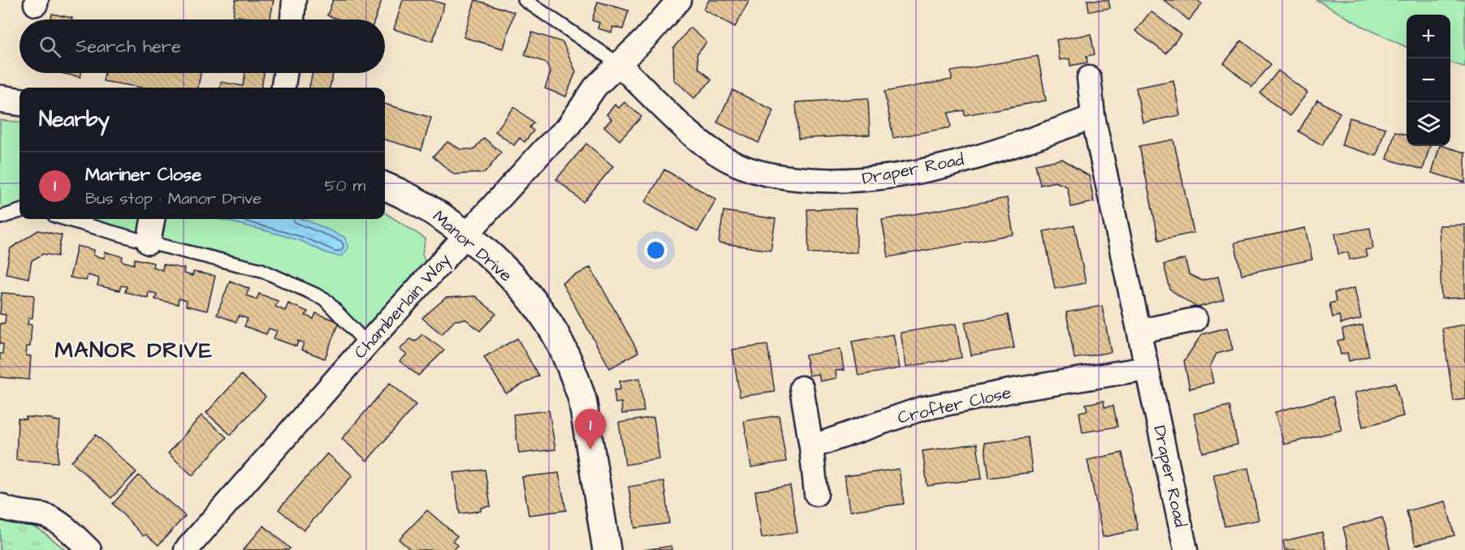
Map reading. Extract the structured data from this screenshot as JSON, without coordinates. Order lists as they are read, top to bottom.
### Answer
{
  "streets": {
    "street": [
      "Draper Road",
      "Manor Drive",
      "Chamberlain Way",
      "Crofter Close"
    ]
  },
  "crossings": [
    ["Draper Road", "Chamberlain Way"],
    ["Draper Road", "Crofter Close"],
    ["Manor Drive", "Chamberlain Way"]
  ],
  "districts": ["MANOR DRIVE"],
  "page": {
    "map_buttons": ["+", "−"],
    "search": "Search here",
    "heading": "Nearby",
    "list": [
      {
        "mark": "1",
        "name": "Mariner Close",
        "note": "Bus stop · Manor Drive",
        "value": "50 m"
      }
    ],
    "pins": "1"
  }
}
